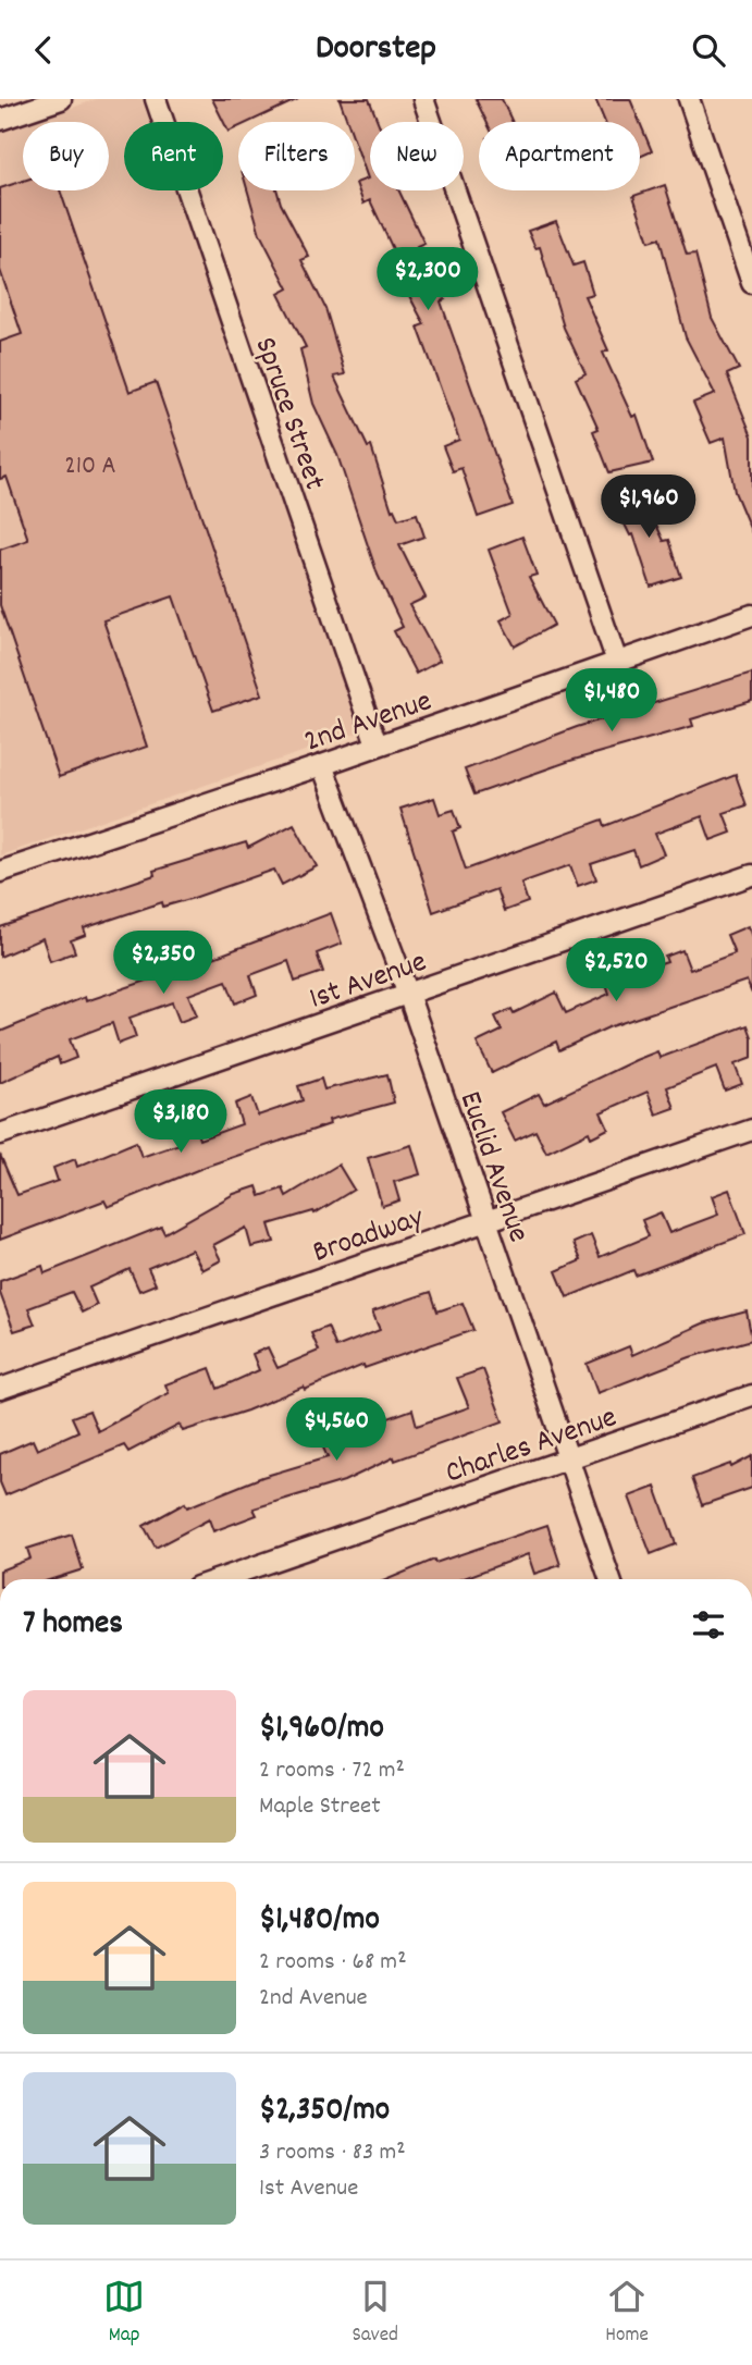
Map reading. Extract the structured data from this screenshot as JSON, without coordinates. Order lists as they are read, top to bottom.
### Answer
{
  "streets": {
    "street": [
      "Spruce Street",
      "2nd Avenue",
      "1st Avenue",
      "Euclid Avenue",
      "Broadway",
      "Charles Avenue"
    ]
  },
  "crossings": [
    ["Spruce Street", "2nd Avenue"],
    ["2nd Avenue", "Euclid Avenue"],
    ["1st Avenue", "Euclid Avenue"],
    ["Euclid Avenue", "Broadway"],
    ["Euclid Avenue", "Charles Avenue"]
  ],
  "house_numbers": ["210 A"],
  "page": {
    "header": "Doorstep",
    "chip": [
      "Buy",
      "Rent",
      "Filters",
      "New",
      "Apartment"
    ],
    "price": [
      "$2,300",
      "$1,960",
      "$1,480",
      "$2,350",
      "$2,520",
      "$3,180",
      "$4,560"
    ],
    "heading": "7 homes",
    "list": [
      {
        "name": "$1,960/mo",
        "note": "2 rooms · 72 m² · Maple Street"
      },
      {
        "name": "$1,480/mo",
        "note": "2 rooms · 68 m² · 2nd Avenue"
      },
      {
        "name": "$2,350/mo",
        "note": "3 rooms · 83 m² · 1st Avenue"
      }
    ],
    "tabs": ["Map", "Saved", "Home"]
  }
}
